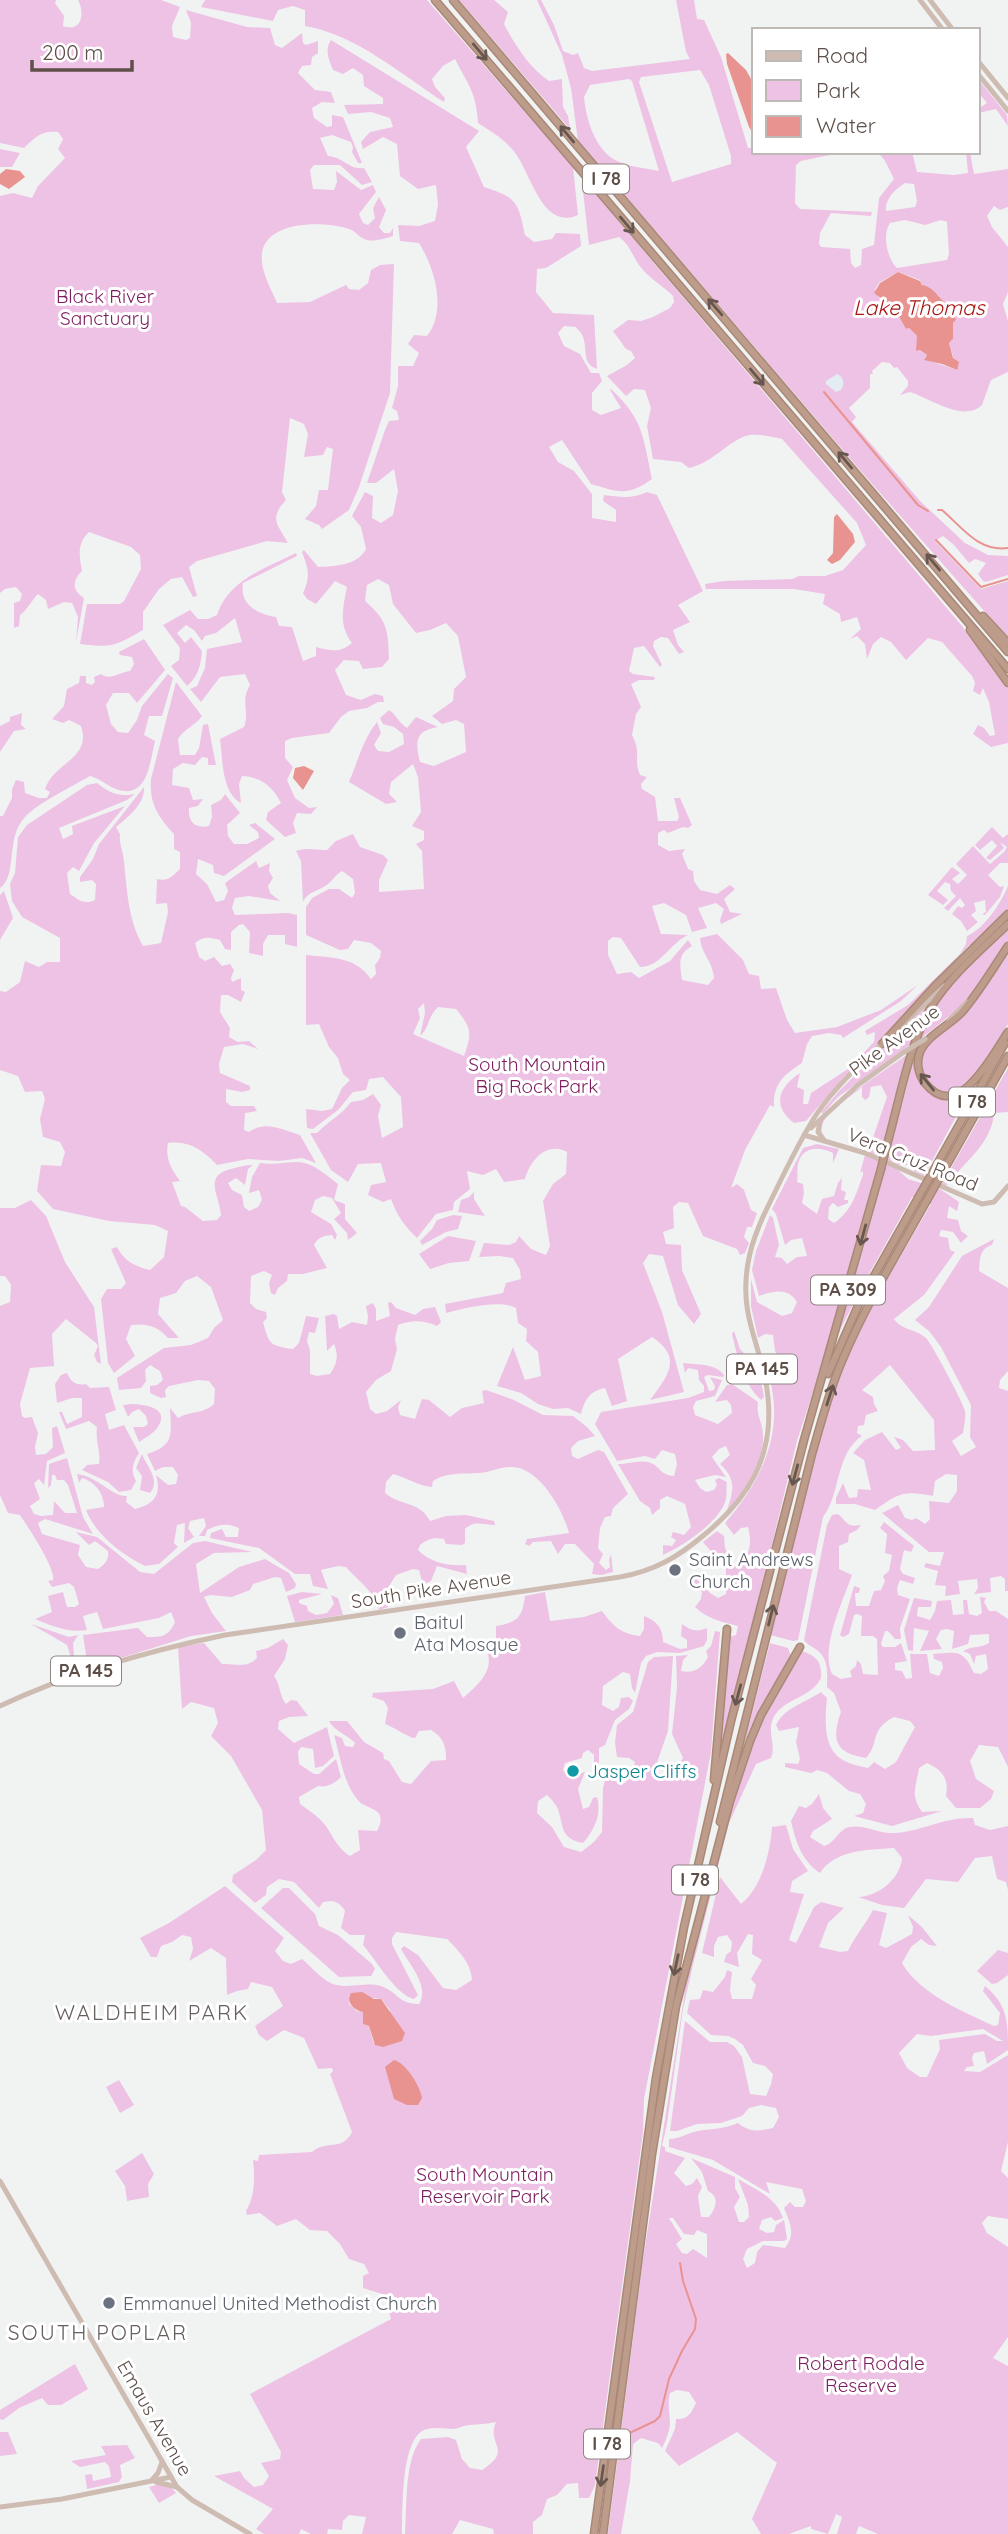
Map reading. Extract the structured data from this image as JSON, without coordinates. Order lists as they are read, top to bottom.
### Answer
{
  "streets": {
    "highway": ["I 78", "PA 309", "PA 145"],
    "main road": [
      "Pike Avenue",
      "Vera Cruz Road",
      "South Pike Avenue",
      "Emaus Avenue"
    ]
  },
  "crossings": [
    ["I 78", "PA 309"],
    ["Pike Avenue", "Vera Cruz Road"],
    ["Pike Avenue", "PA 145"],
    ["Pike Avenue", "South Pike Avenue"],
    ["PA 309", "PA 145"]
  ],
  "districts": ["WALDHEIM PARK", "SOUTH POPLAR"],
  "water": ["Lake Thomas"],
  "parks": [
    "Black River Sanctuary",
    "South Mountain Big Rock Park",
    "South Mountain Reservoir Park",
    "Robert Rodale Reserve"
  ],
  "places": [
    "Saint Andrews Church",
    "Baitul Ata Mosque",
    "Jasper Cliffs",
    "Emmanuel United Methodist Church"
  ],
  "legend": ["Road", "Park", "Water"],
  "scale_bar": "200 m"
}
